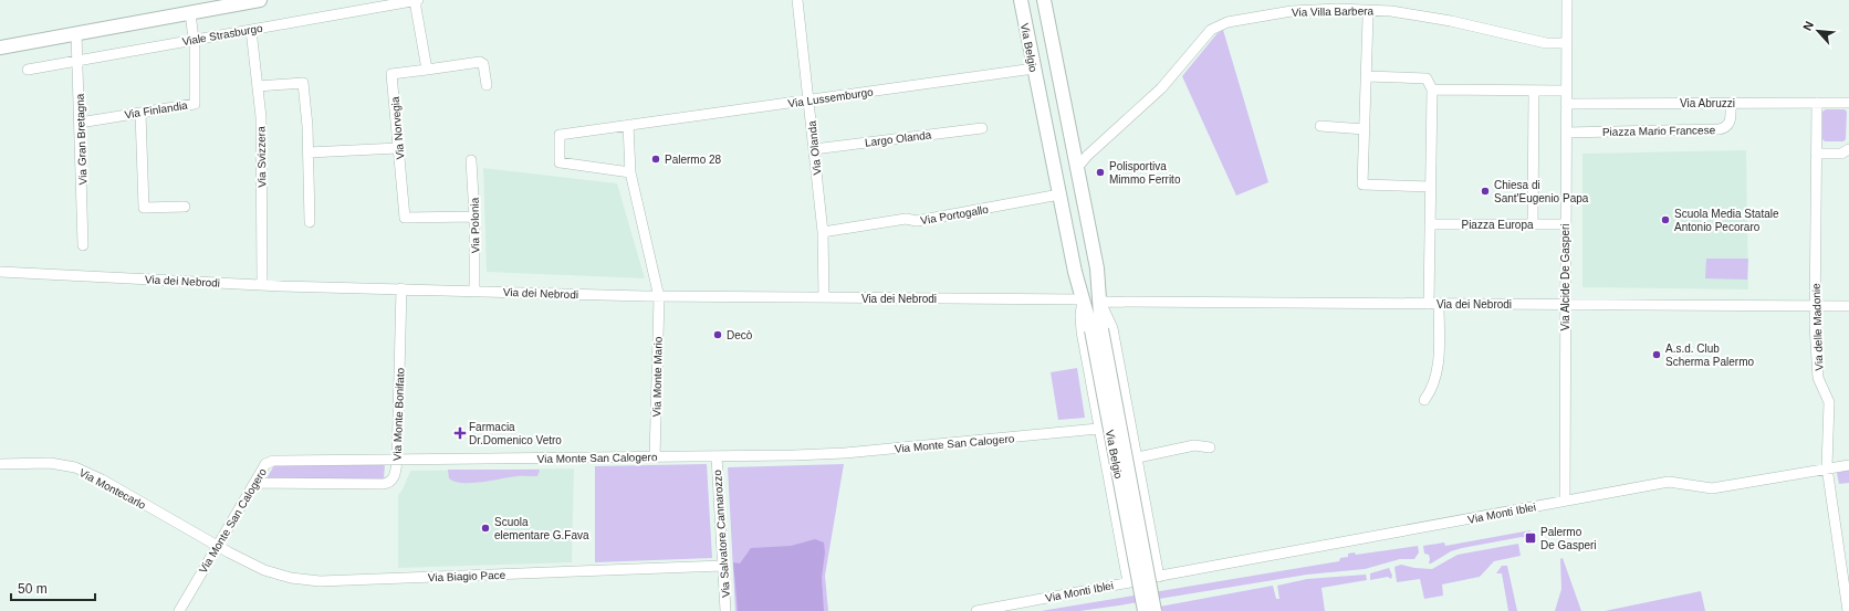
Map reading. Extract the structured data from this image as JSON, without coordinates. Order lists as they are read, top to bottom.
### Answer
{
  "streets": {
    "street": [
      "Via Villa Barbera",
      "Viale Strasburgo",
      "Via Belgio",
      "Via Lussemburgo",
      "Via Abruzzi",
      "Via Finlandia",
      "Via Norvegia",
      "Piazza Mario Francese",
      "Largo Olanda",
      "Via Gran Bretagna",
      "Via Olanda",
      "Via Svizzera",
      "Via Portogallo",
      "Piazza Europa",
      "Via Polonia",
      "Via Alcide De Gasperi",
      "Via dei Nebrodi",
      "Via delle Madonie",
      "Via Monte Mario",
      "Via Monte Bonifato",
      "Via Monte San Calogero",
      "Via Montecarlo",
      "Via Monti Iblei",
      "Via Salvatore Cannarozzo",
      "Via Biagio Pace"
    ]
  },
  "crossings": [
    ["Via Villa Barbera", "Via Belgio"],
    ["Via Villa Barbera", "Via Alcide De Gasperi"],
    ["Viale Strasburgo", "Via Finlandia"],
    ["Viale Strasburgo", "Via Gran Bretagna"],
    ["Viale Strasburgo", "Via Svizzera"],
    ["Via Belgio", "Via Lussemburgo"],
    ["Via Belgio", "Via Portogallo"],
    ["Via Belgio", "Via dei Nebrodi"],
    ["Via Belgio", "Via Monte San Calogero"],
    ["Via Belgio", "Via Monti Iblei"],
    ["Via Lussemburgo", "Via Olanda"],
    ["Via Abruzzi", "Piazza Mario Francese"],
    ["Via Abruzzi", "Via Alcide De Gasperi"],
    ["Via Abruzzi", "Via delle Madonie"],
    ["Via Finlandia", "Via Gran Bretagna"],
    ["Via Norvegia", "Via Polonia"],
    ["Piazza Mario Francese", "Via Alcide De Gasperi"],
    ["Largo Olanda", "Via Olanda"],
    ["Via Olanda", "Via Portogallo"],
    ["Via Olanda", "Via dei Nebrodi"],
    ["Via Svizzera", "Via dei Nebrodi"],
    ["Piazza Europa", "Via Alcide De Gasperi"],
    ["Via Polonia", "Via dei Nebrodi"],
    ["Via Alcide De Gasperi", "Via dei Nebrodi"],
    ["Via Alcide De Gasperi", "Via Monti Iblei"],
    ["Via dei Nebrodi", "Via delle Madonie"],
    ["Via dei Nebrodi", "Via Monte Mario"],
    ["Via dei Nebrodi", "Via Monte Bonifato"],
    ["Via delle Madonie", "Via Monti Iblei"],
    ["Via Monte Mario", "Via Monte San Calogero"],
    ["Via Monte Bonifato", "Via Monte San Calogero"],
    ["Via Monte San Calogero", "Via Montecarlo"],
    ["Via Monte San Calogero", "Via Salvatore Cannarozzo"],
    ["Via Monte San Calogero", "Via Biagio Pace"],
    ["Via Montecarlo", "Via Biagio Pace"],
    ["Via Salvatore Cannarozzo", "Via Biagio Pace"]
  ],
  "places": {
    "other": [
      "Palermo 28",
      "Polisportiva Mimmo Ferrito",
      "Chiesa di Sant'Eugenio Papa",
      "Scuola Media Statale Antonio Pecoraro",
      "Decò",
      "A.s.d. Club Scherma Palermo",
      "Scuola elementare G.Fava"
    ],
    "health": ["Farmacia Dr.Domenico Vetro"],
    "transit": ["Palermo De Gasperi"]
  },
  "scale_bar": "50 m",
  "north": "top left"
}
